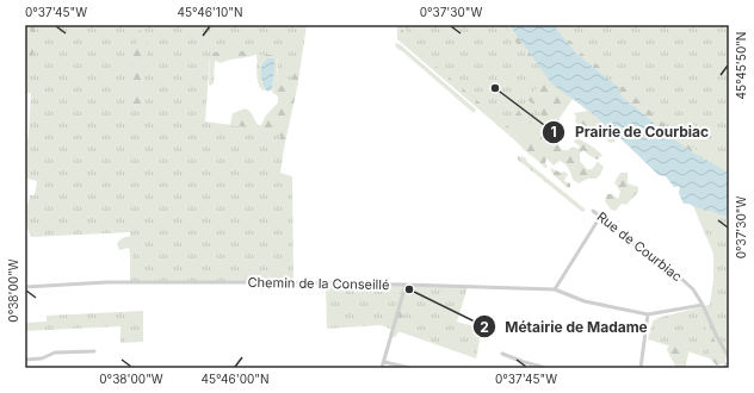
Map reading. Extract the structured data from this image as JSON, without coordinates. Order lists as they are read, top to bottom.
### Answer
{
  "streets": {
    "street": ["Rue de Courbiac", "Chemin de la Conseillé"]
  },
  "places": ["Prairie de Courbiac", "Métairie de Madame"],
  "coordinates": [
    "0°37'45\"W",
    "45°46'10\"N",
    "0°37'30\"W",
    "45°45'50\"N",
    "0°38'00\"W",
    "45°46'00\"N"
  ]
}
